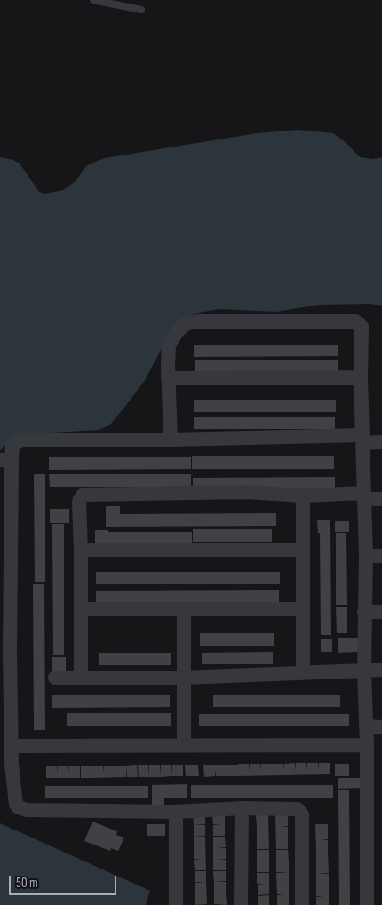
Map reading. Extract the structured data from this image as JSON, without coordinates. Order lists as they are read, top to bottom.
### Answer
{
  "scale_bar": "50 m"
}
